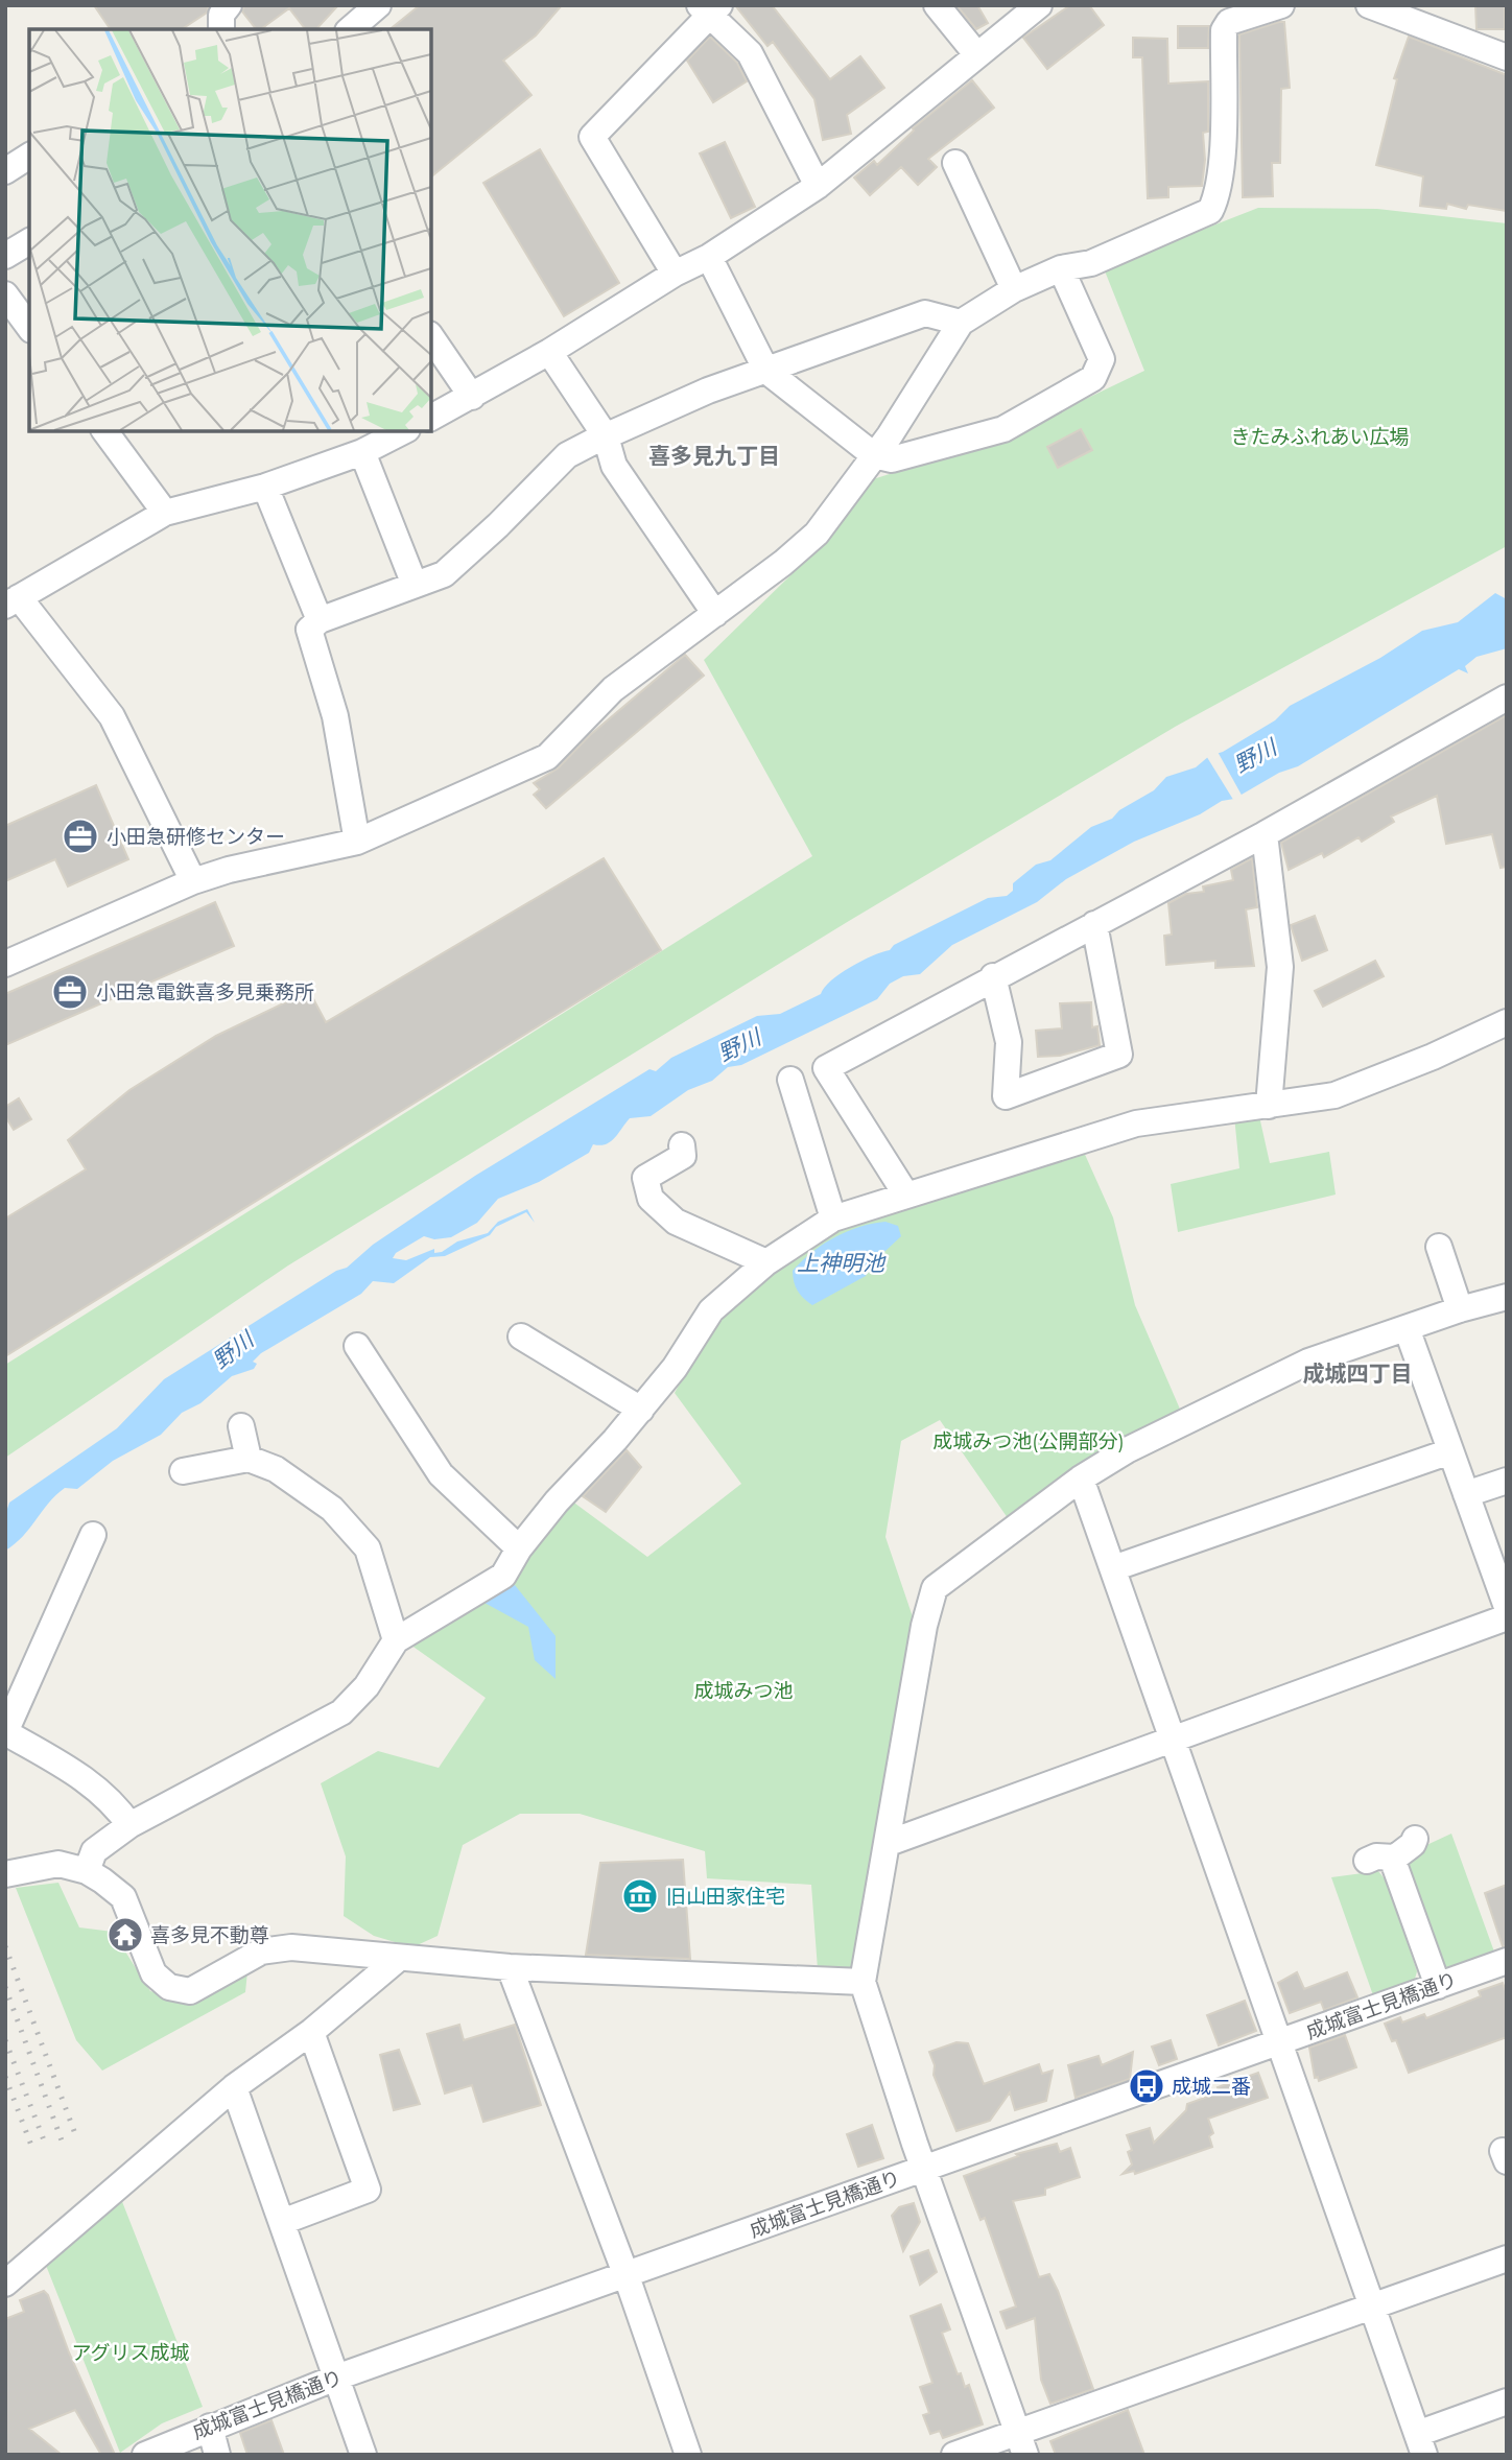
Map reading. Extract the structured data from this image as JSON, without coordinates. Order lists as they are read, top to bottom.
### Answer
{
  "streets": {
    "street": ["成城富士見橋通り"]
  },
  "districts": ["喜多見九丁目", "成城四丁目"],
  "water": ["野川", "上神明池"],
  "parks": [
    "きたみふれあい広場",
    "成城みつ池(公開部分)",
    "成城みつ池",
    "アグリス成城"
  ],
  "places": {
    "office": ["小田急研修センター", "小田急電鉄喜多見乗務所"],
    "museum": ["旧山田家住宅"],
    "temple": ["喜多見不動尊"],
    "bus stop": ["成城二番"]
  }
}
